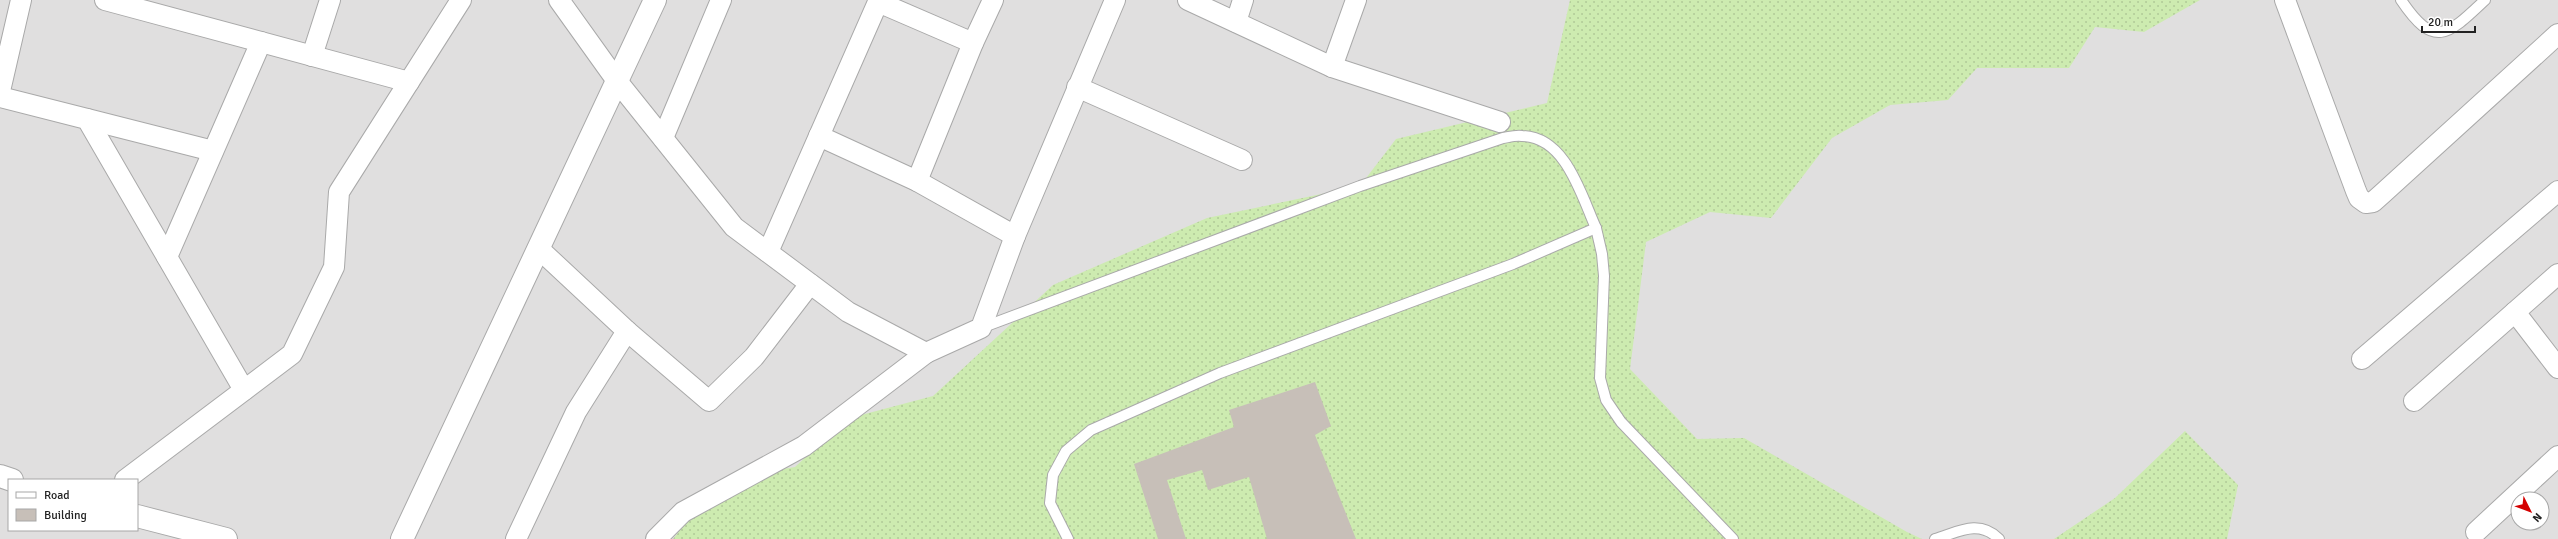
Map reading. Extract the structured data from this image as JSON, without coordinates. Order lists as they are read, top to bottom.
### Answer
{
  "legend": ["Road", "Building"],
  "scale_bar": "20 m",
  "north": "bottom right"
}
